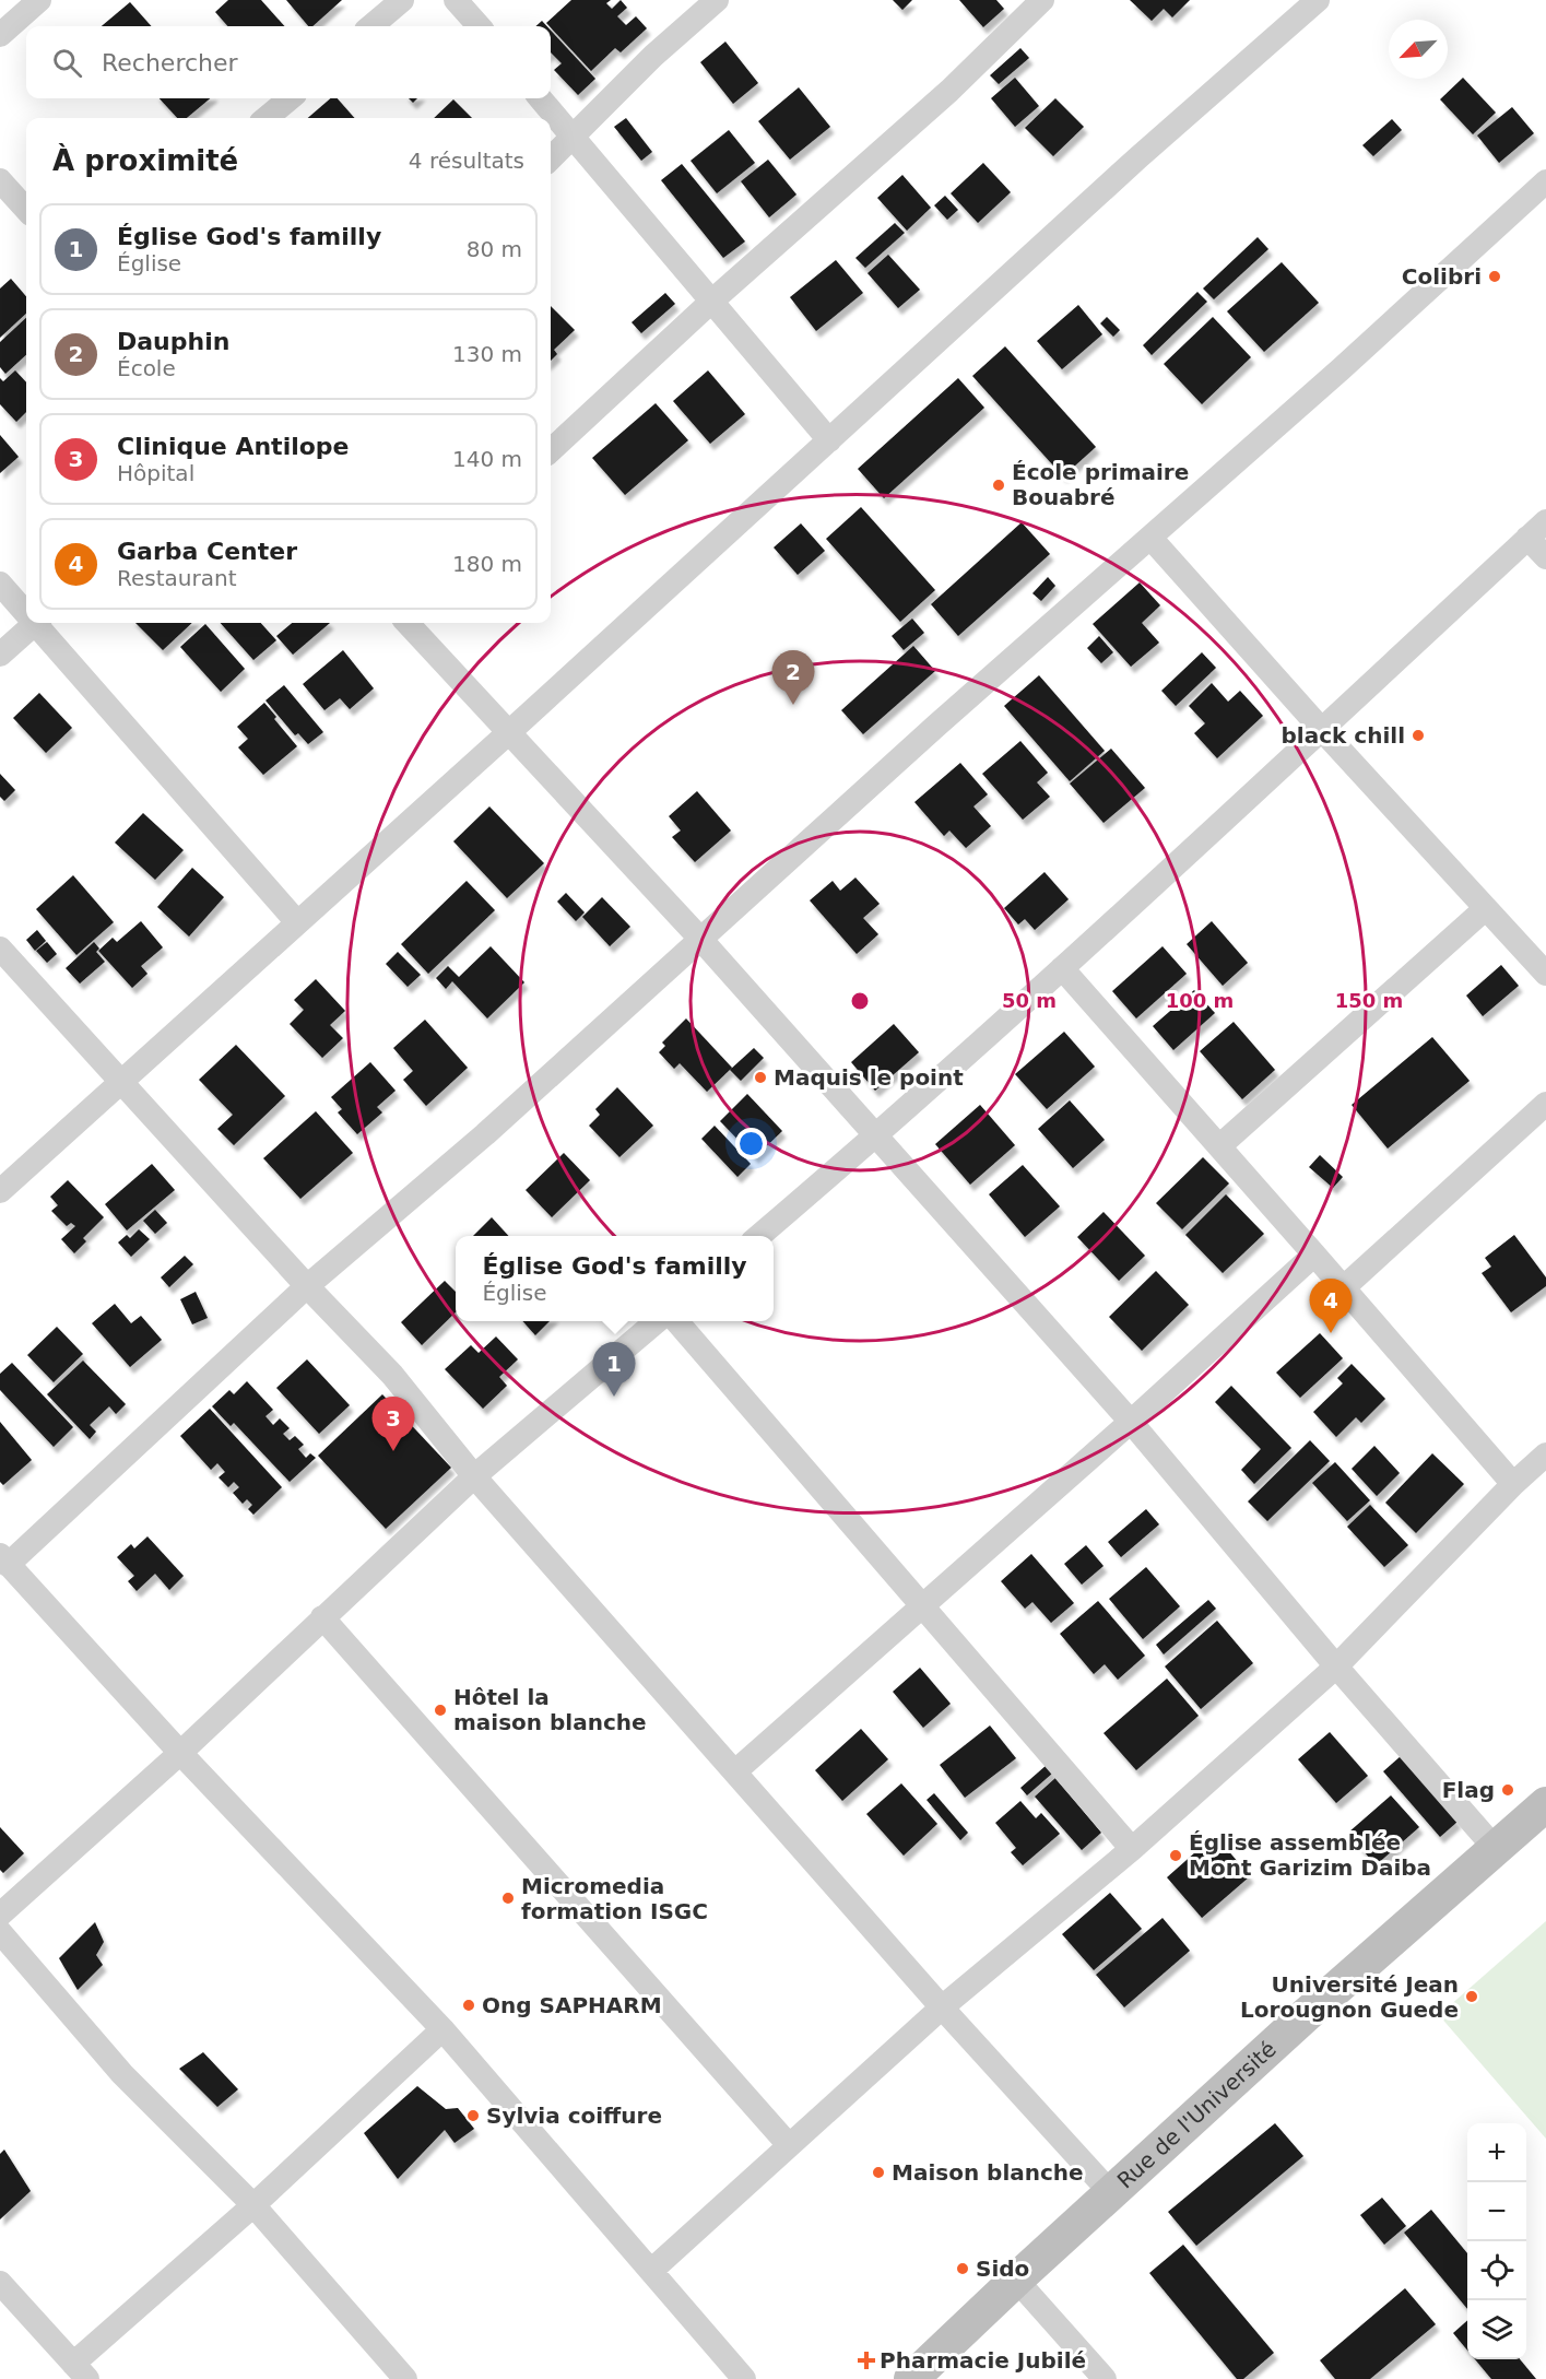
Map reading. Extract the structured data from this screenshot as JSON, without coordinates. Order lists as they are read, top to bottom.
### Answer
{
  "streets": {
    "street": ["Rue de l'Université"]
  },
  "places": {
    "other": [
      "Colibri",
      "École primaire Bouabré",
      "black chill",
      "Maquis le point",
      "Hôtel la maison blanche",
      "Flag",
      "Église assemblée Mont Garizim Daiba",
      "Micromedia formation ISGC",
      "Université Jean Lorougnon Guede",
      "Ong SAPHARM",
      "Sylvia coiffure",
      "Maison blanche",
      "Sido"
    ],
    "health": ["Pharmacie Jubilé"]
  },
  "north": "bottom left",
  "page": {
    "search": "Rechercher",
    "heading": ["À proximité", "4 résultats"],
    "list": [
      {
        "mark": "1",
        "name": "Église God's familly",
        "note": "Église",
        "value": "80 m"
      },
      {
        "mark": "2",
        "name": "Dauphin",
        "note": "École",
        "value": "130 m"
      },
      {
        "mark": "3",
        "name": "Clinique Antilope",
        "note": "Hôpital",
        "value": "140 m"
      },
      {
        "mark": "4",
        "name": "Garba Center",
        "note": "Restaurant",
        "value": "180 m"
      }
    ],
    "pins": [
      "2",
      "4",
      "1",
      "3"
    ],
    "popup": ["Église God's familly", "Église"],
    "map_buttons": ["+", "−"]
  },
  "rings": ["50 m", "100 m", "150 m"]
}
